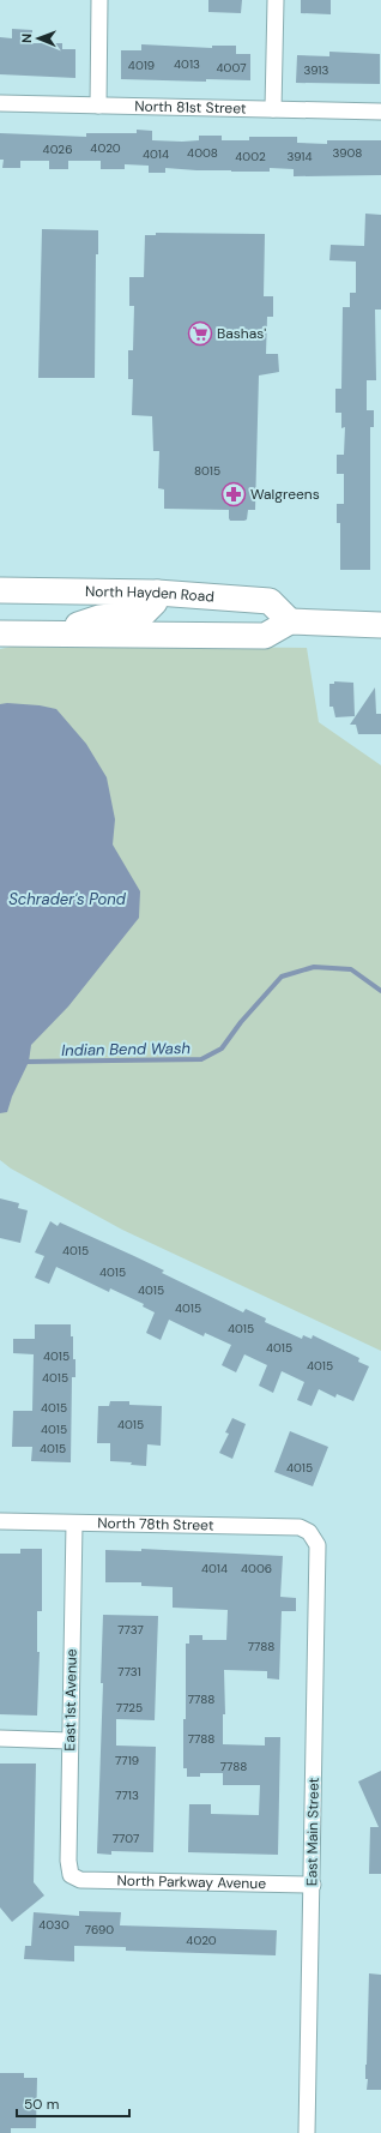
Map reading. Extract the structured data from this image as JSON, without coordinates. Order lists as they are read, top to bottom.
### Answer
{
  "streets": {
    "main road": ["North Hayden Road"],
    "street": [
      "North 81st Street",
      "North 78th Street",
      "East 1st Avenue",
      "East Main Street",
      "North Parkway Avenue"
    ]
  },
  "crossings": [
    ["North 78th Street", "East 1st Avenue"],
    ["North 78th Street", "East Main Street"],
    ["East 1st Avenue", "North Parkway Avenue"],
    ["East Main Street", "North Parkway Avenue"]
  ],
  "water": ["Schrader's Pond", "Indian Bend Wash"],
  "places": {
    "supermarket": ["Bashas'"],
    "pharmacy": ["Walgreens"]
  },
  "house_numbers": [
    "4013",
    "4019",
    "4007",
    "3913",
    "4020",
    "4026",
    "4008",
    "3908",
    "4014",
    "4002",
    "3914",
    "8015",
    "4015",
    "4015",
    "4015",
    "4015",
    "4015",
    "4015",
    "4015",
    "4015",
    "4015",
    "4015",
    "4015",
    "4015",
    "4015",
    "4015",
    "4014",
    "4006",
    "7737",
    "7788",
    "7731",
    "7788",
    "7725",
    "7788",
    "7719",
    "7788",
    "7713",
    "7707",
    "4030",
    "7690",
    "4020"
  ],
  "scale_bar": "50 m",
  "north": "left"
}
